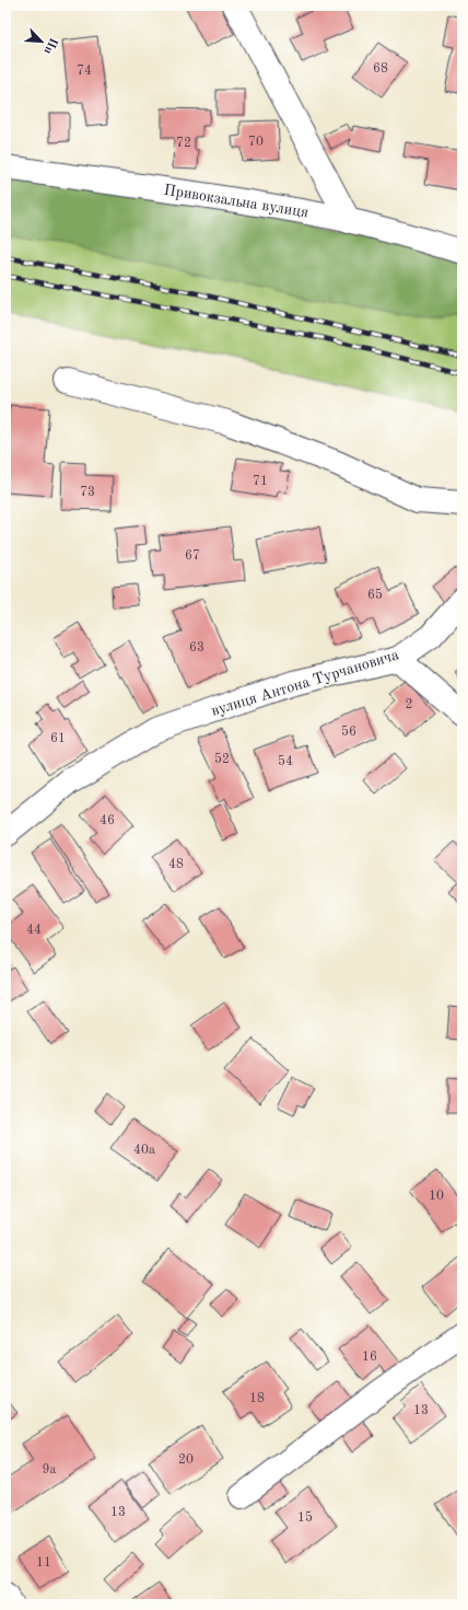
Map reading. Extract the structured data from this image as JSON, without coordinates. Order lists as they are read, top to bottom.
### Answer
{
  "streets": {
    "street": ["Привокзальна вулиця", "вулиця Антона Турчановича"]
  },
  "house_numbers": [
    "68",
    "74",
    "70",
    "72",
    "71",
    "73",
    "67",
    "65",
    "63",
    "2",
    "56",
    "61",
    "52",
    "54",
    "46",
    "48",
    "44",
    "40а",
    "10",
    "16",
    "18",
    "13",
    "20",
    "9а",
    "13",
    "15",
    "11"
  ],
  "north": "bottom right"
}
